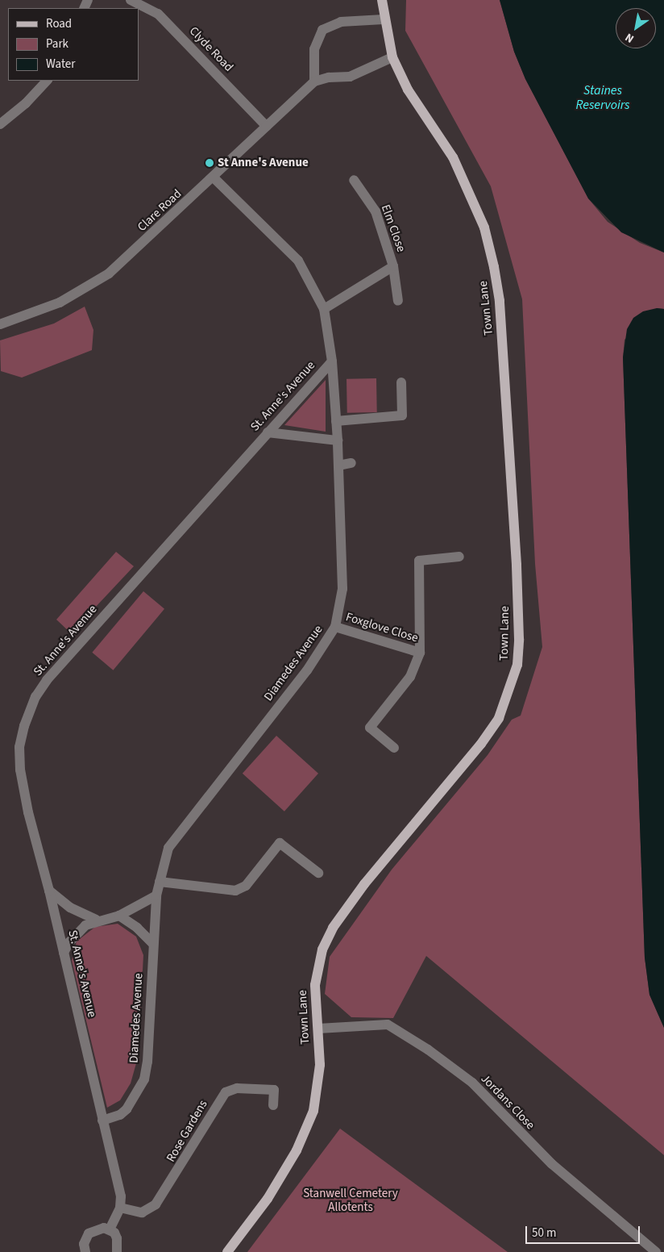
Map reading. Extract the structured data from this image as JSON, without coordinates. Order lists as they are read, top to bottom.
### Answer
{
  "streets": {
    "main road": ["Town Lane"],
    "street": [
      "Clyde Road",
      "Clare Road",
      "Elm Close",
      "St. Anne's Avenue",
      "Foxglove Close",
      "Diamedes Avenue",
      "Jordans Close",
      "Rose Gardens"
    ]
  },
  "crossings": [
    ["Clyde Road", "Clare Road"],
    ["Clare Road", "St. Anne's Avenue"],
    ["Elm Close", "St. Anne's Avenue"],
    ["Town Lane", "Jordans Close"],
    ["St. Anne's Avenue", "Diamedes Avenue"],
    ["St. Anne's Avenue", "Rose Gardens"],
    ["Foxglove Close", "Diamedes Avenue"]
  ],
  "water": ["Staines Reservoirs"],
  "parks": ["Stanwell Cemetery Allotents"],
  "places": ["St Anne's Avenue"],
  "legend": ["Road", "Park", "Water"],
  "scale_bar": "50 m",
  "north": "bottom left"
}
